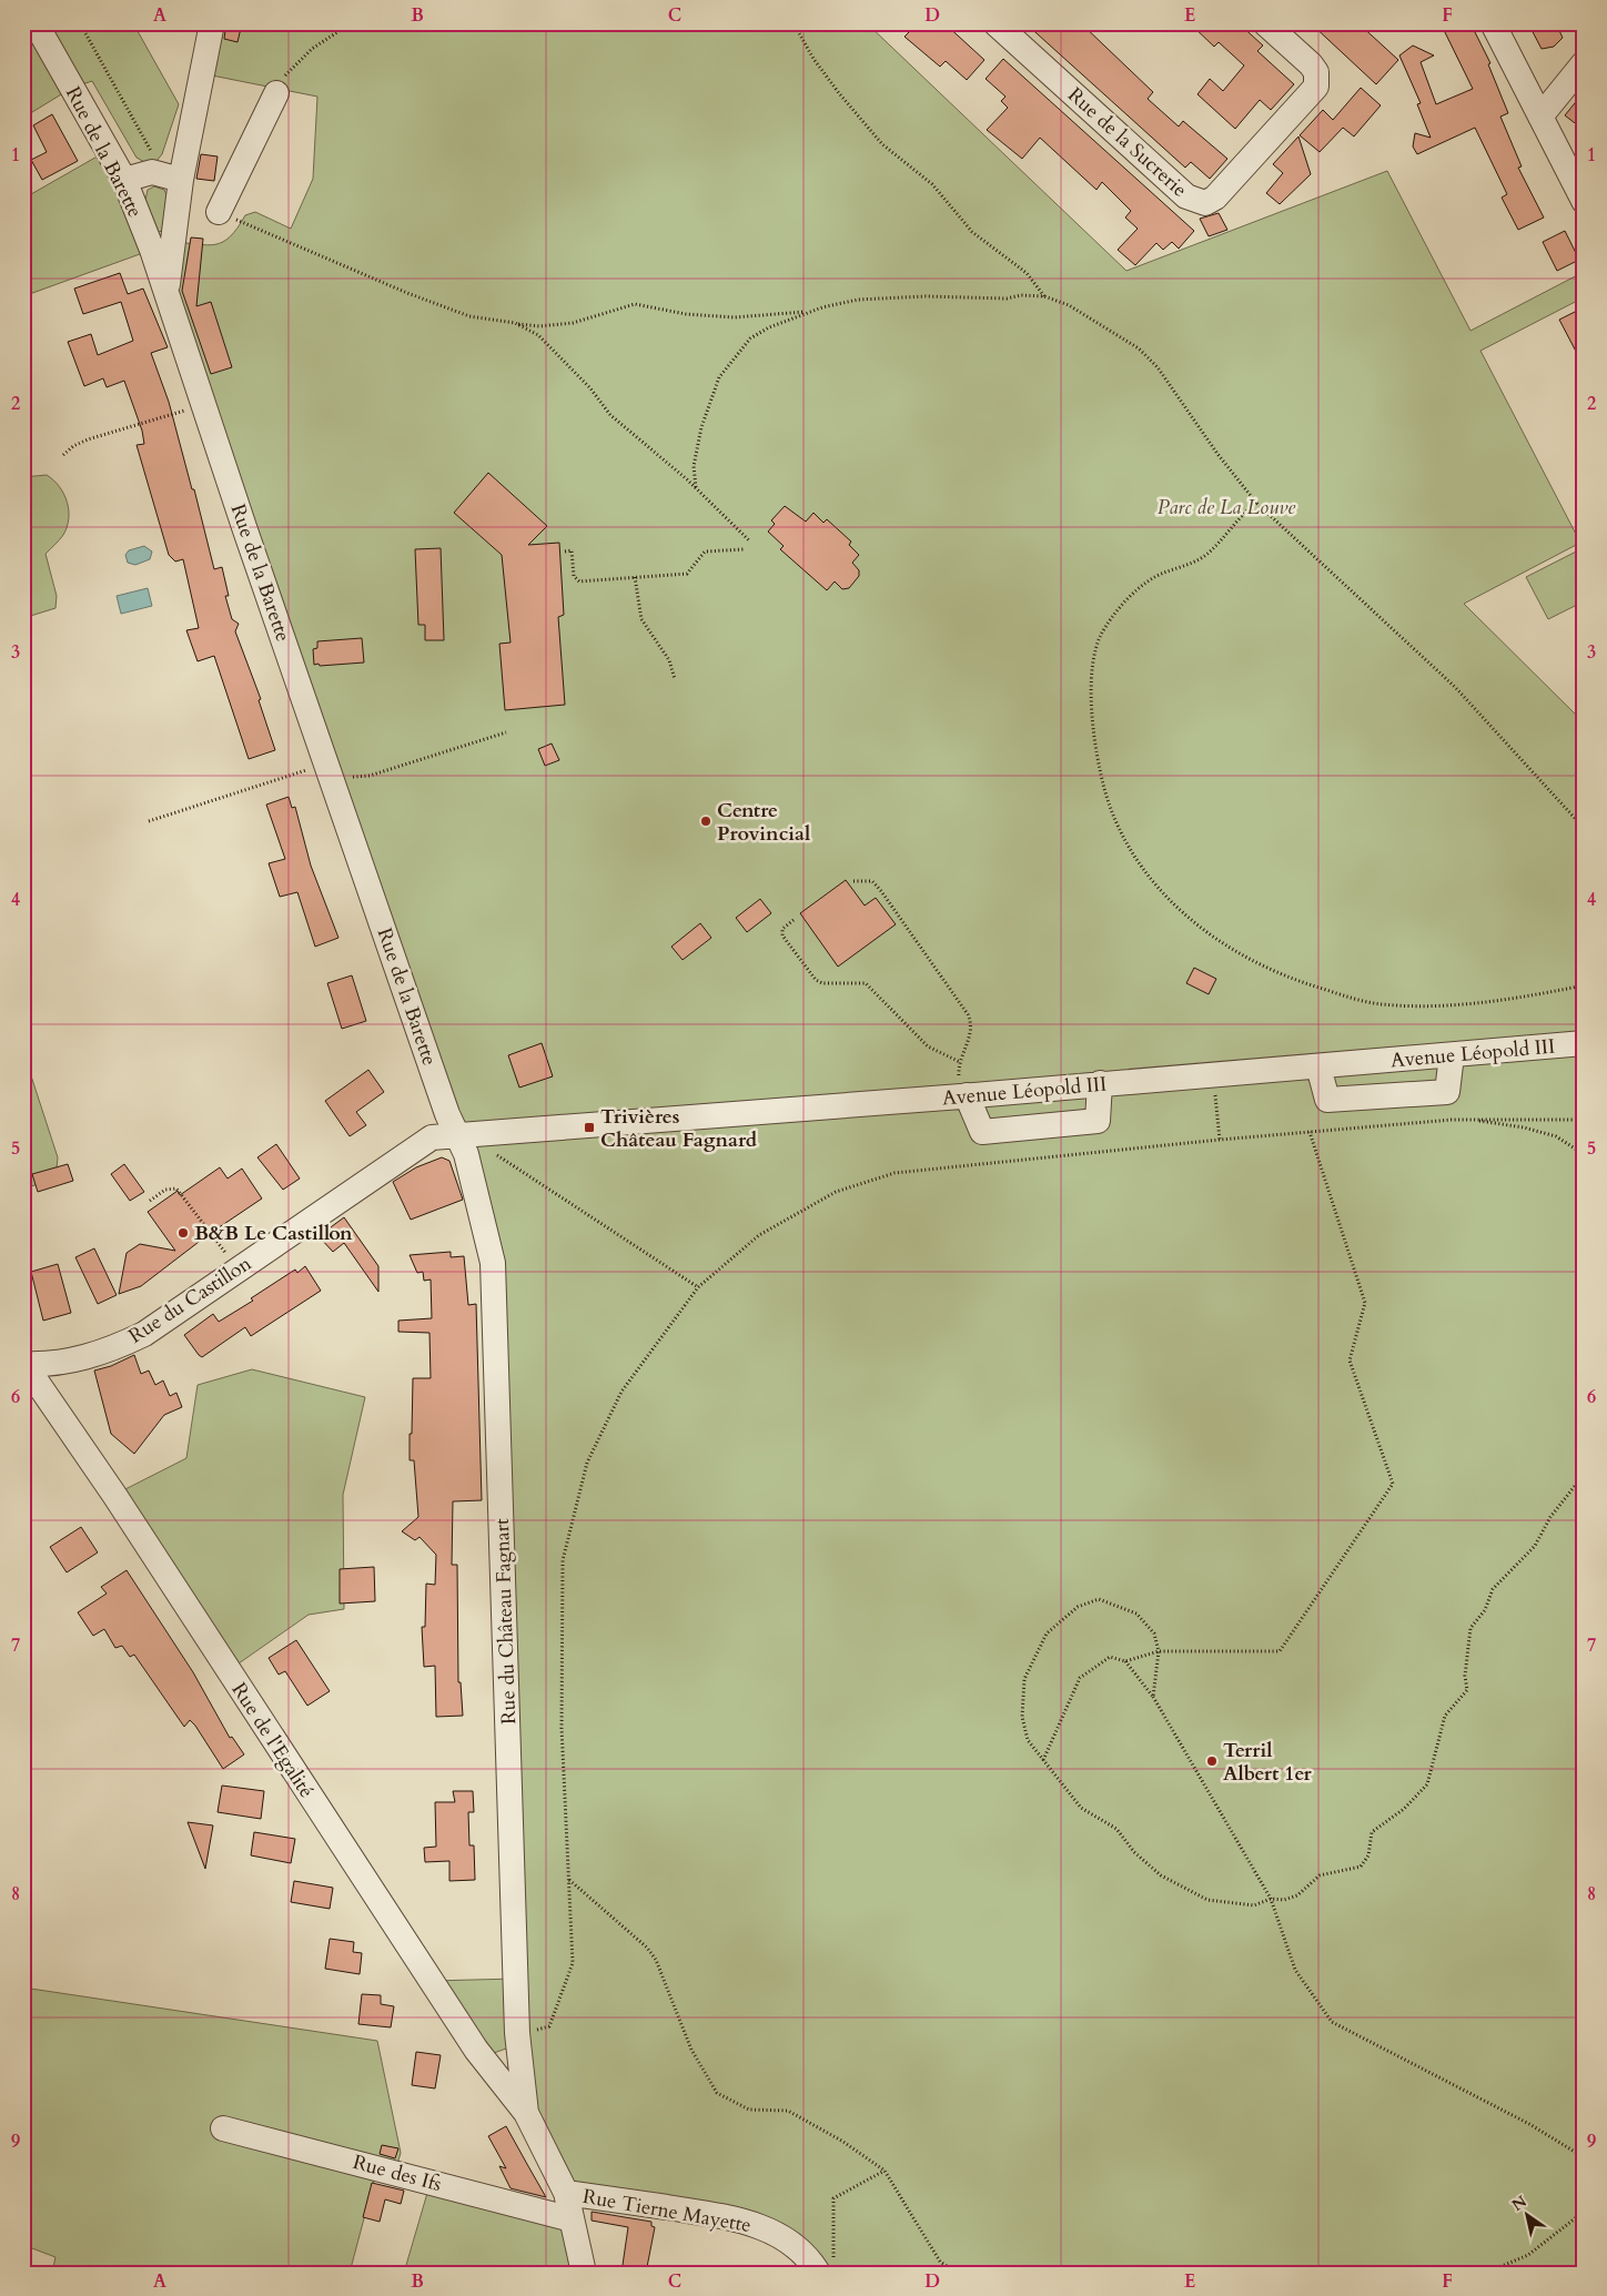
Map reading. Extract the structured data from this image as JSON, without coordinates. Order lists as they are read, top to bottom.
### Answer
{
  "streets": {
    "street": [
      "Rue de la Sucrerie",
      "Rue de la Barette",
      "Avenue Léopold III",
      "Rue du Castillon",
      "Rue du Château Fagnart",
      "Rue de l'Egalité",
      "Rue des Ifs",
      "Rue Tierne Mayette"
    ]
  },
  "crossings": [
    ["Rue de la Barette", "Avenue Léopold III"],
    ["Rue de la Barette", "Rue du Castillon"],
    ["Rue de la Barette", "Rue du Château Fagnart"],
    ["Avenue Léopold III", "Rue du Castillon"],
    ["Avenue Léopold III", "Rue du Château Fagnart"],
    ["Rue du Castillon", "Rue du Château Fagnart"],
    ["Rue du Castillon", "Rue de l'Egalité"],
    ["Rue du Château Fagnart", "Rue de l'Egalité"]
  ],
  "parks": ["Parc de La Louve"],
  "places": {
    "other": ["Centre Provincial", "B&B Le Castillon", "Terril Albert 1er"],
    "transit": ["Trivières Château Fagnard"]
  },
  "north": "top left",
  "grid": {
    "columns": [
      "A",
      "B",
      "C",
      "D",
      "E",
      "F"
    ],
    "rows": [
      "1",
      "2",
      "3",
      "4",
      "5",
      "6",
      "7",
      "8",
      "9"
    ]
  }
}
